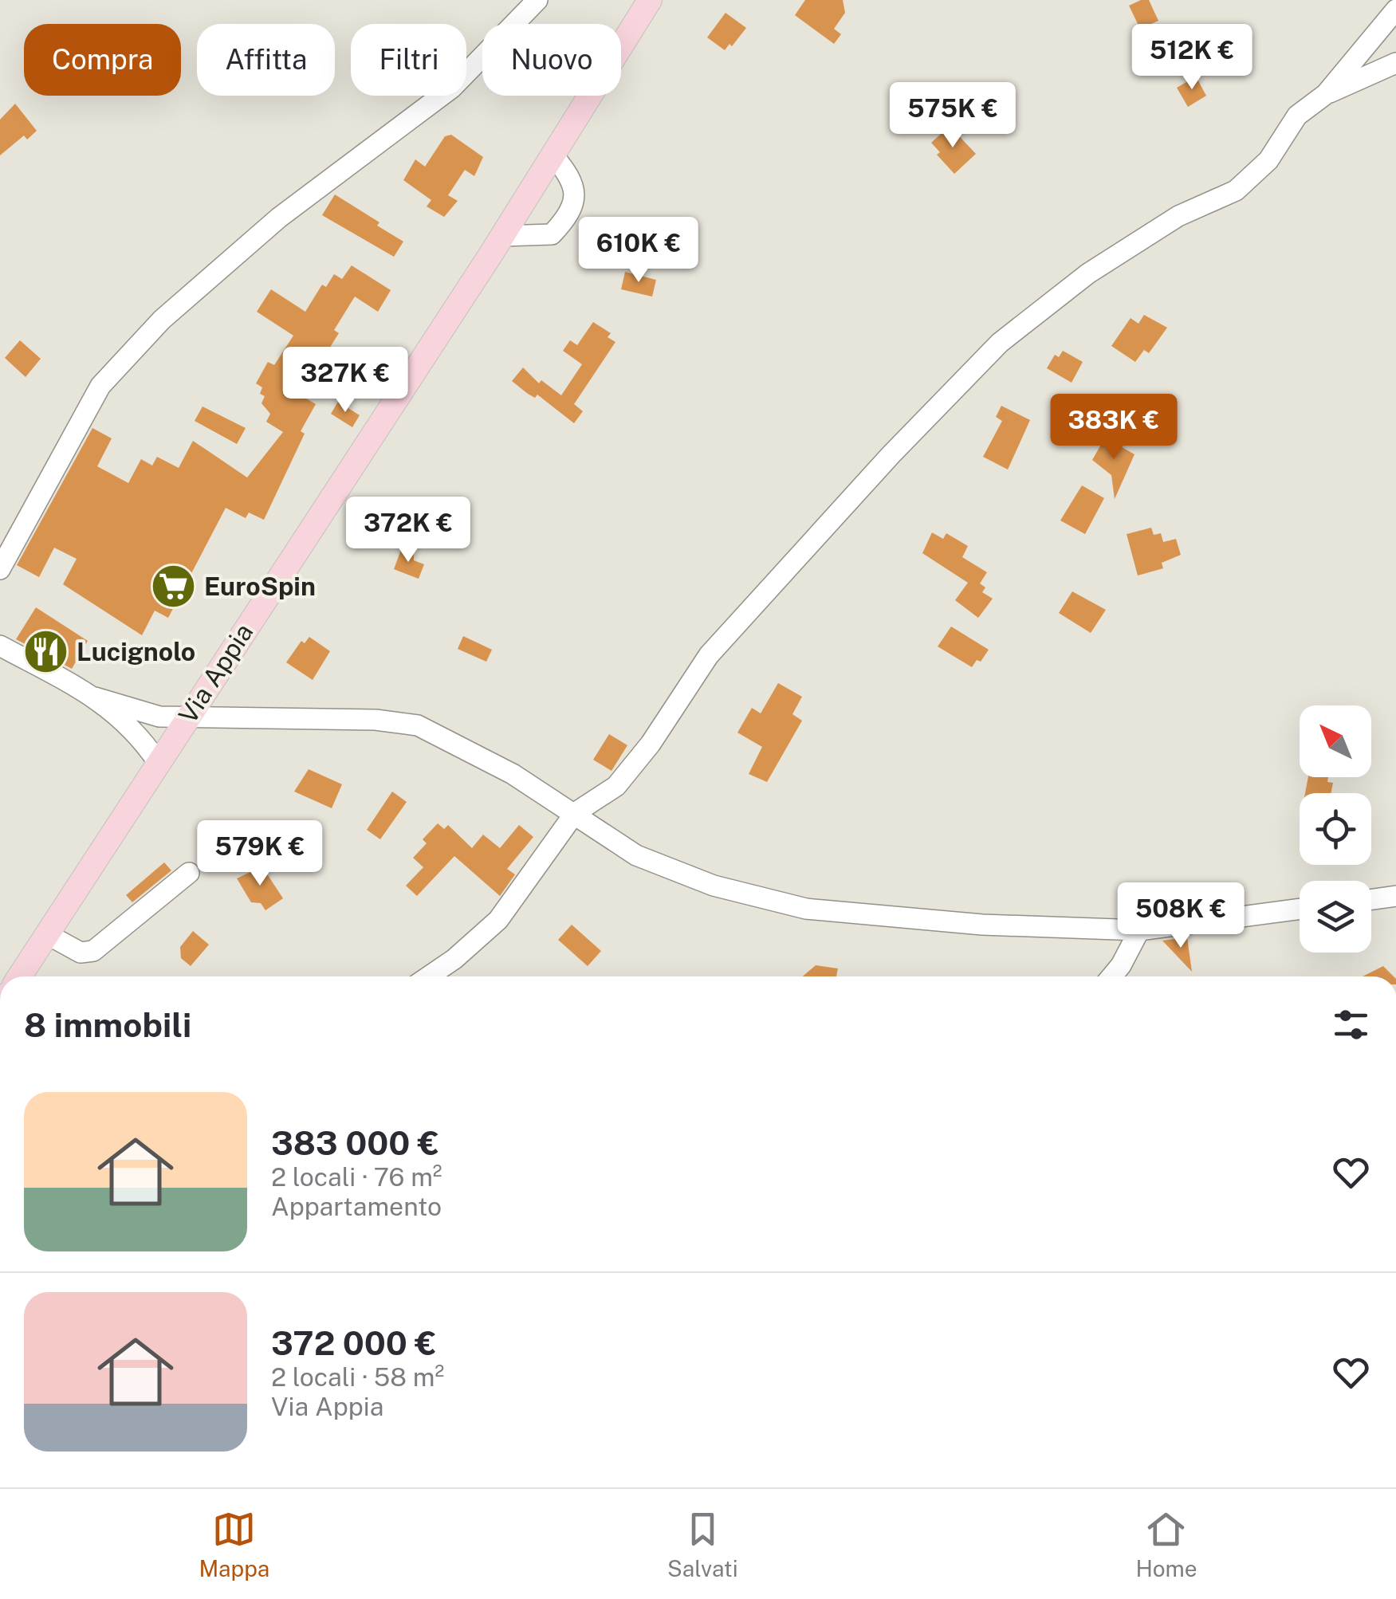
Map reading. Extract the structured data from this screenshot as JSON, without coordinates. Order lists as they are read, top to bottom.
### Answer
{
  "streets": {
    "main road": ["Via Appia"]
  },
  "places": {
    "supermarket": ["EuroSpin"],
    "restaurant": ["Lucignolo"]
  },
  "north": "top left",
  "page": {
    "price": [
      "512K €",
      "575K €",
      "610K €",
      "327K €",
      "383K €",
      "372K €",
      "579K €",
      "508K €"
    ],
    "chip": [
      "Compra",
      "Affitta",
      "Filtri",
      "Nuovo"
    ],
    "heading": "8 immobili",
    "list": [
      {
        "name": "383 000 €",
        "note": "2 locali · 76 m² · Appartamento"
      },
      {
        "name": "372 000 €",
        "note": "2 locali · 58 m² · Via Appia"
      }
    ],
    "tabs": ["Mappa", "Salvati", "Home"]
  }
}
